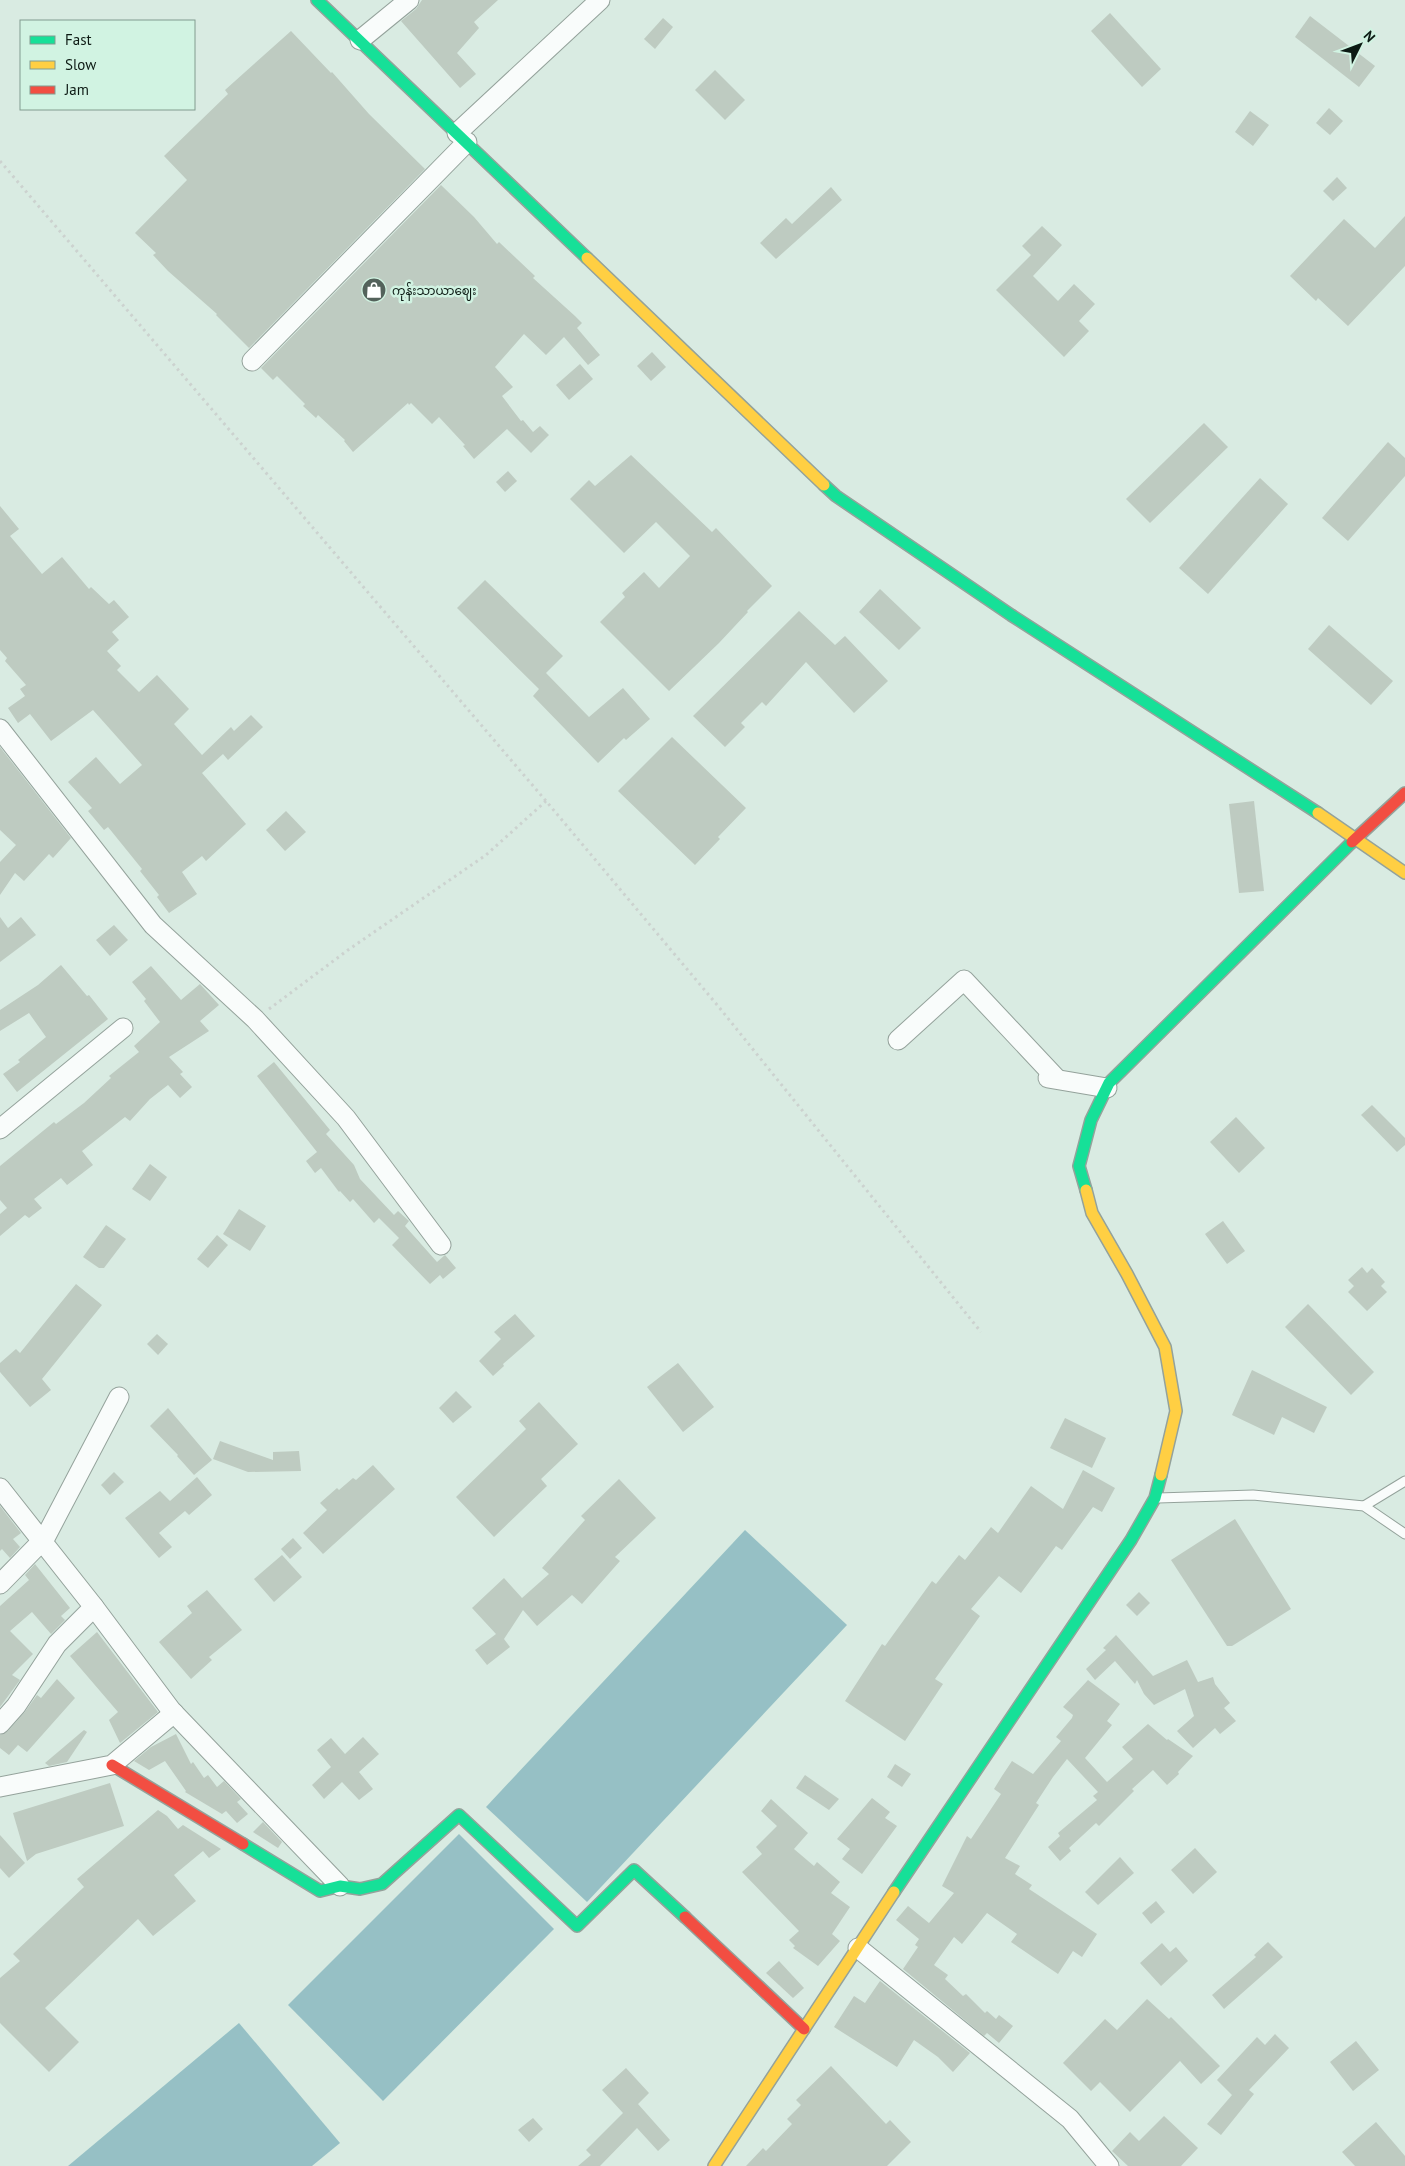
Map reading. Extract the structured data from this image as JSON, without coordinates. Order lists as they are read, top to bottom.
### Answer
{
  "places": {
    "shop": ["ကုန်းသာယာဈေး"]
  },
  "legend": ["Fast", "Slow", "Jam"],
  "north": "top right"
}
